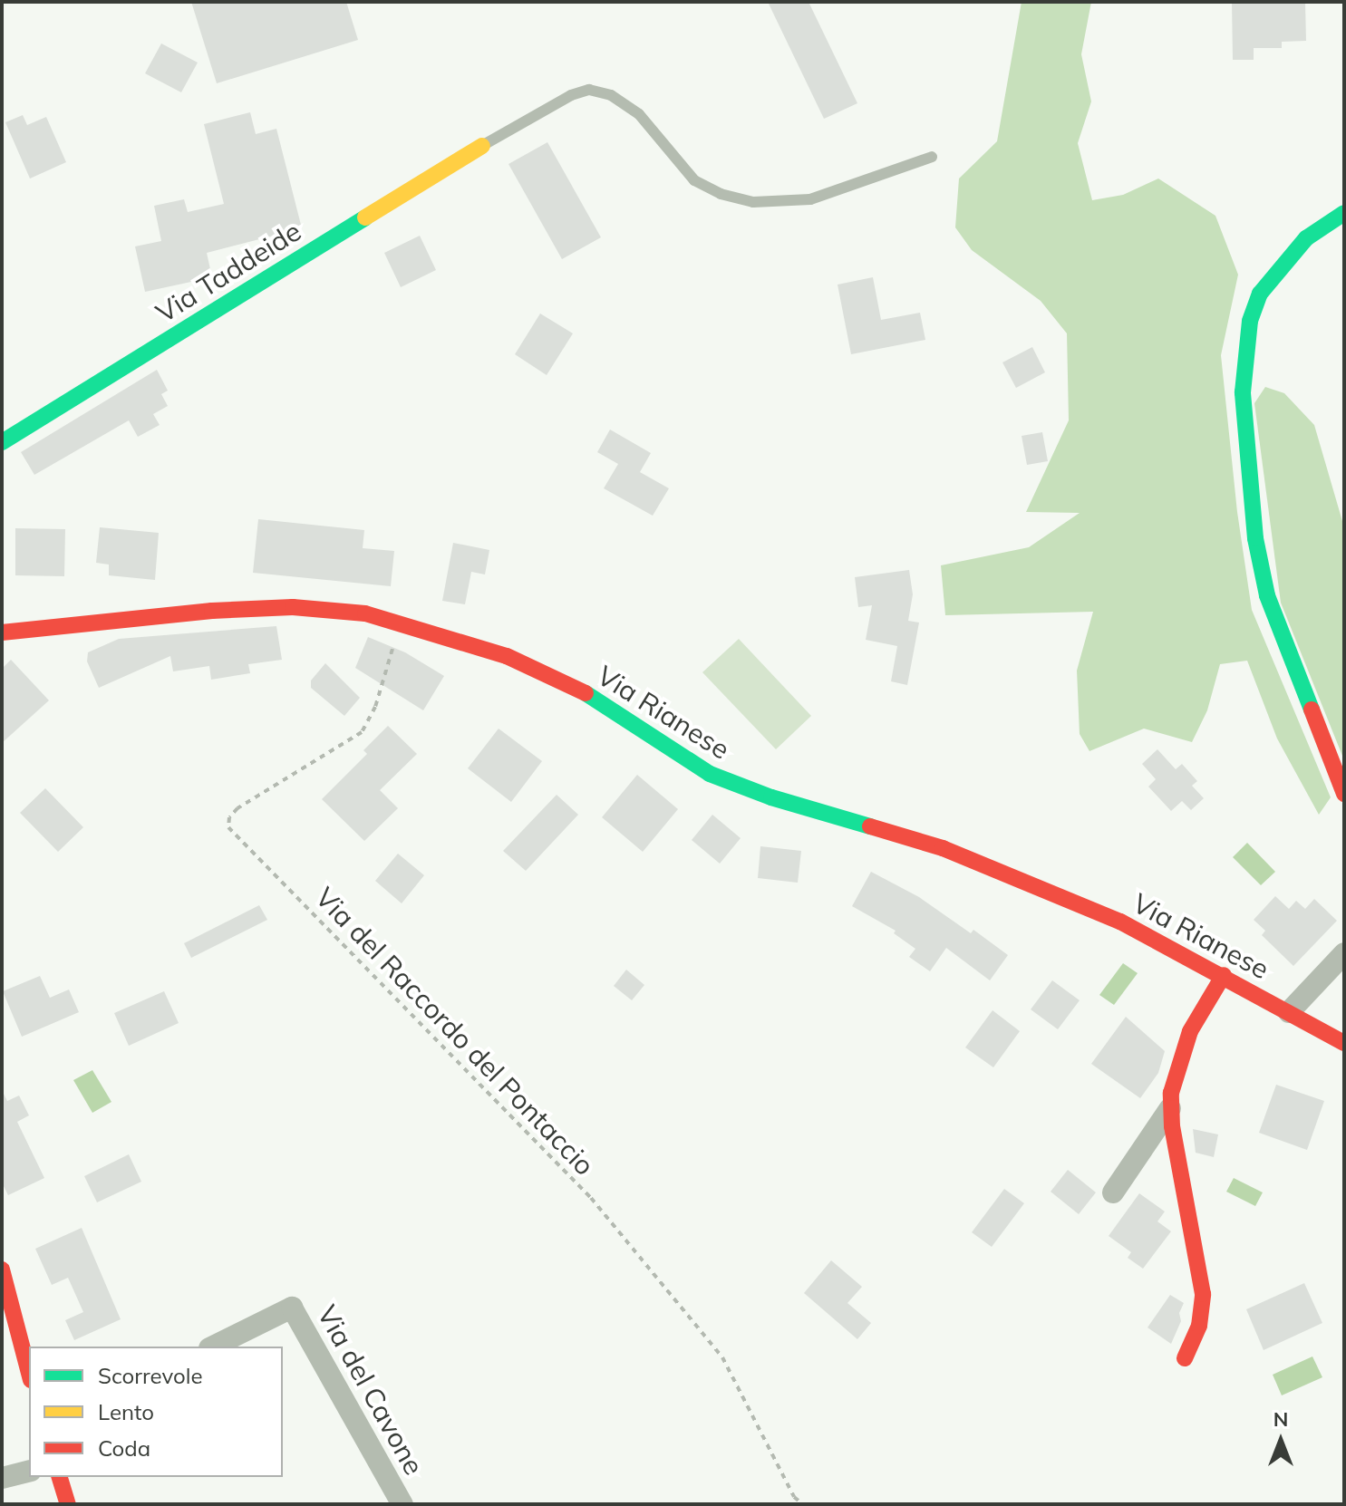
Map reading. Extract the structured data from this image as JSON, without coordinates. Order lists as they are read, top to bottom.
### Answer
{
  "streets": {
    "street": ["Via Taddeide", "Via Rianese", "Via del Cavone"],
    "path": ["Via del Raccordo del Pontaccio"]
  },
  "crossings": [
    ["Via Rianese", "Via del Raccordo del Pontaccio"]
  ],
  "legend": ["Scorrevole", "Lento", "Coda"],
  "north": "top"
}
